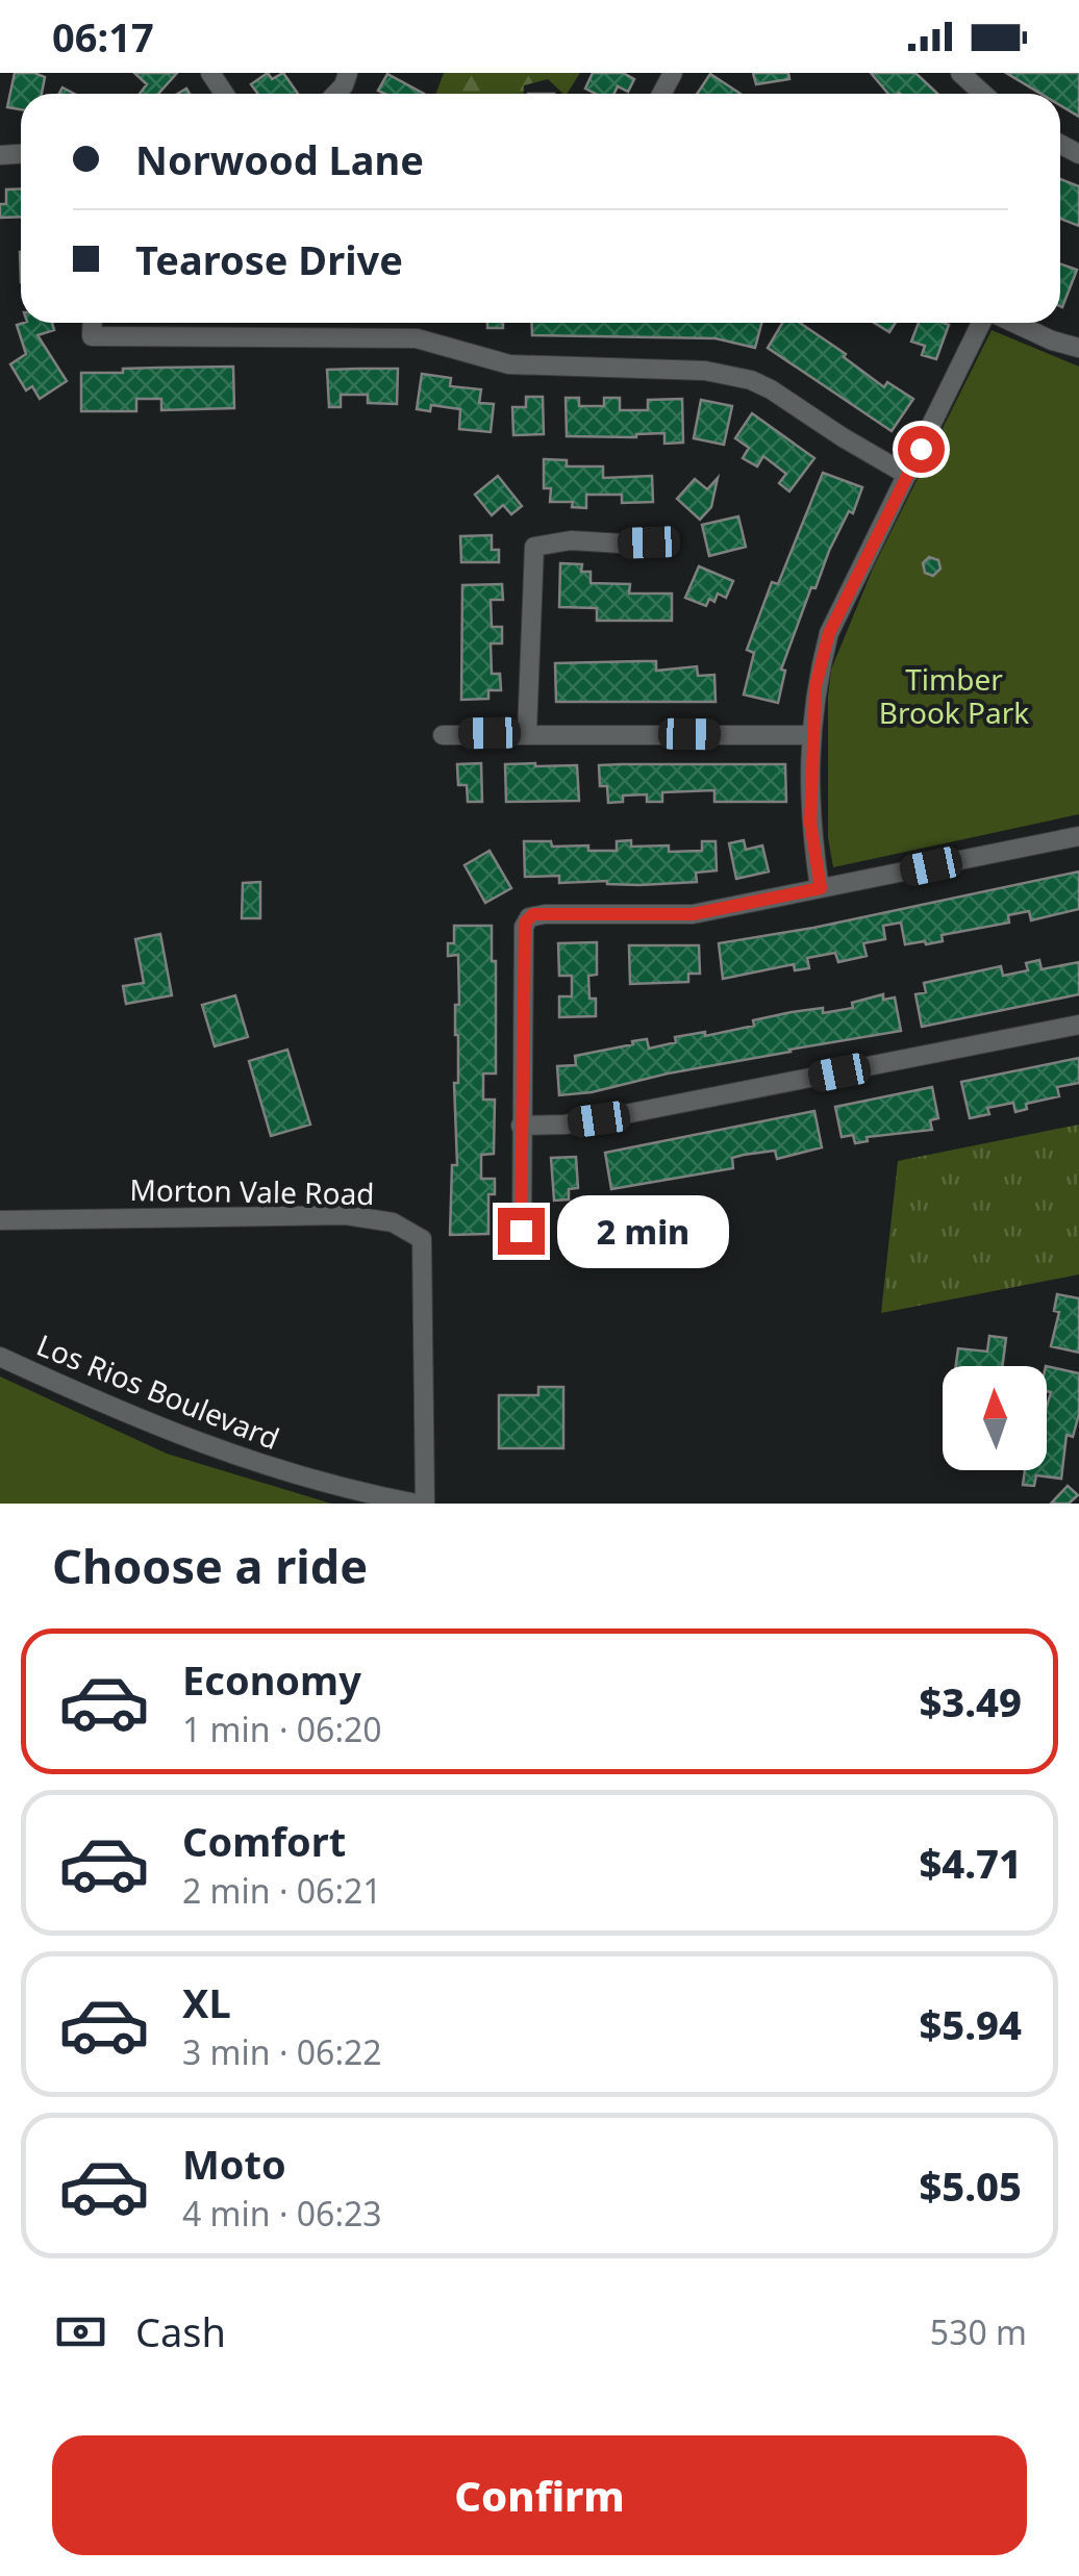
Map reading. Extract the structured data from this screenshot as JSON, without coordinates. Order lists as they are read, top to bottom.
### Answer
{
  "streets": {
    "street": ["Morton Vale Road", "Los Rios Boulevard"]
  },
  "parks": ["Timber Brook Park"],
  "north": "top",
  "page": {
    "status": "06:17",
    "banner": ["Norwood Lane", "Tearose Drive"],
    "bubble": "2 min",
    "heading": "Choose a ride",
    "list": [
      {
        "name": "Economy",
        "note": "1 min · 06:20",
        "value": "$3.49"
      },
      {
        "name": "Comfort",
        "note": "2 min · 06:21",
        "value": "$4.71"
      },
      {
        "name": "XL",
        "note": "3 min · 06:22",
        "value": "$5.94"
      },
      {
        "name": "Moto",
        "note": "4 min · 06:23",
        "value": "$5.05"
      }
    ],
    "pay": ["Cash", "530 m"],
    "buttons": "Confirm"
  }
}
